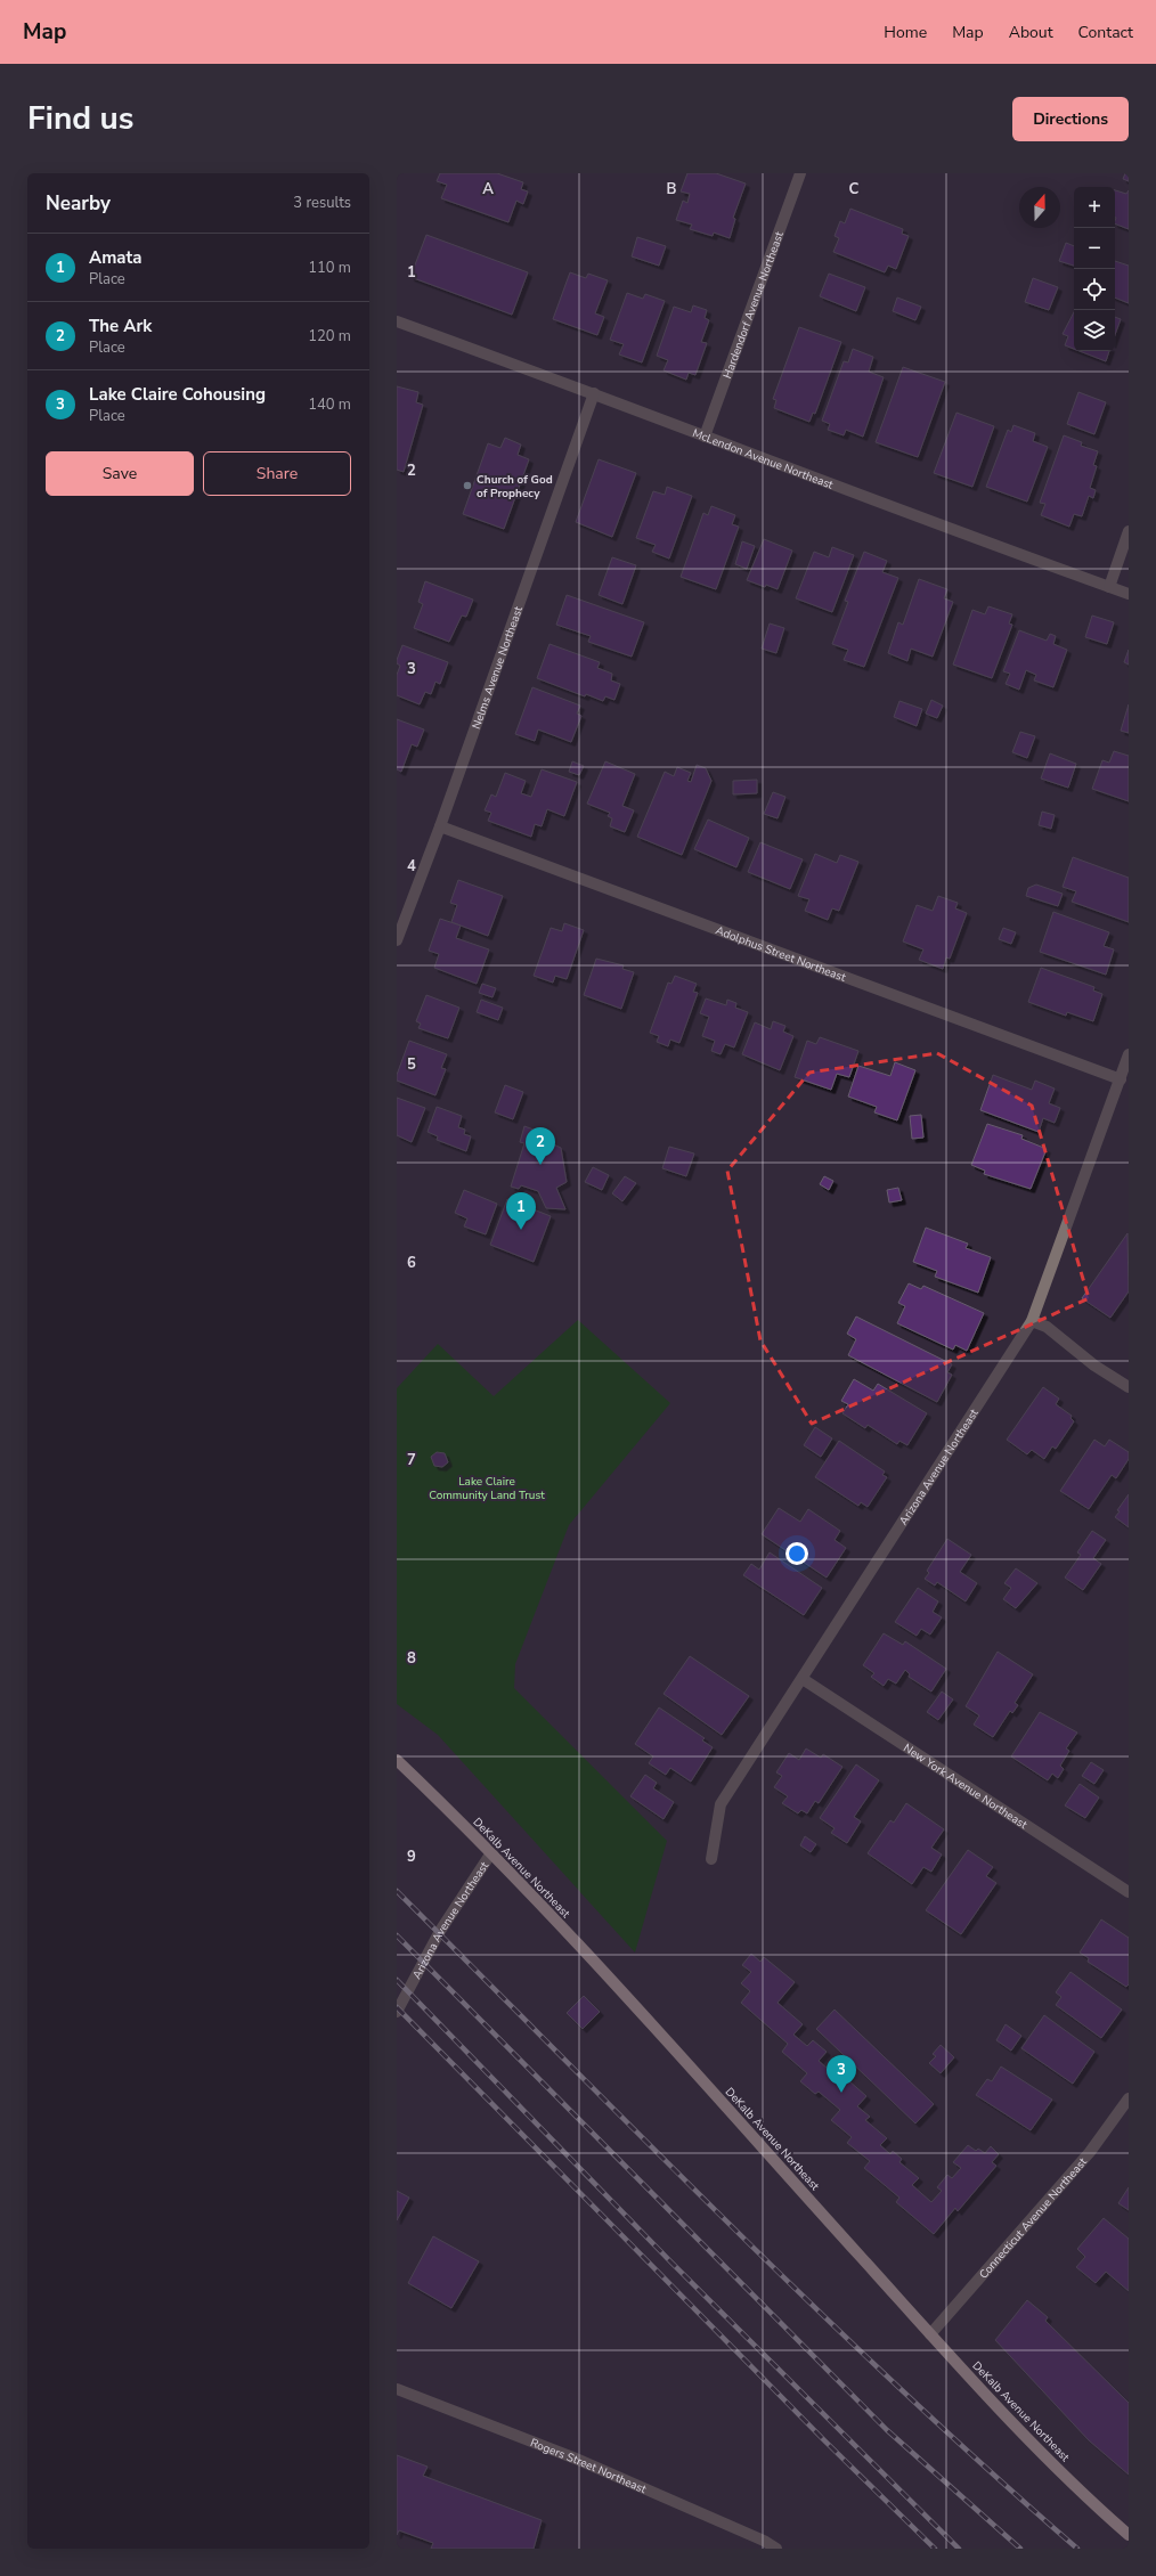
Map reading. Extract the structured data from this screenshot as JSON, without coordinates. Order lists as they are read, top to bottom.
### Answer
{
  "streets": {
    "main road": ["DeKalb Avenue Northeast"],
    "street": [
      "Hardendorf Avenue Northeast",
      "McLendon Avenue Northeast",
      "Nelms Avenue Northeast",
      "Adolphus Street Northeast",
      "Arizona Avenue Northeast",
      "New York Avenue Northeast",
      "Connecticut Avenue Northeast",
      "Rogers Street Northeast"
    ]
  },
  "crossings": [
    ["Hardendorf Avenue Northeast", "McLendon Avenue Northeast"],
    ["McLendon Avenue Northeast", "Nelms Avenue Northeast"],
    ["Nelms Avenue Northeast", "Adolphus Street Northeast"],
    ["Adolphus Street Northeast", "Arizona Avenue Northeast"],
    ["Arizona Avenue Northeast", "New York Avenue Northeast"],
    ["Arizona Avenue Northeast", "DeKalb Avenue Northeast"],
    ["DeKalb Avenue Northeast", "Connecticut Avenue Northeast"]
  ],
  "parks": ["Lake Claire Community Land Trust"],
  "places": ["Church of God of Prophecy"],
  "north": "top",
  "page": {
    "header": "Map",
    "nav": [
      "Home",
      "Map",
      "About",
      "Contact"
    ],
    "title": "Find us",
    "buttons": [
      "Directions",
      ["Save", "Share"]
    ],
    "heading": ["Nearby", "3 results"],
    "map_buttons": ["+", "−"],
    "list": [
      {
        "mark": "1",
        "name": "Amata",
        "note": "Place",
        "value": "110 m"
      },
      {
        "mark": "2",
        "name": "The Ark",
        "note": "Place",
        "value": "120 m"
      },
      {
        "mark": "3",
        "name": "Lake Claire Cohousing",
        "note": "Place",
        "value": "140 m"
      }
    ],
    "pins": ["2", "1", "3"]
  },
  "grid": {
    "columns": ["A", "B", "C"],
    "rows": [
      "1",
      "2",
      "3",
      "4",
      "5",
      "6",
      "7",
      "8",
      "9"
    ]
  }
}
